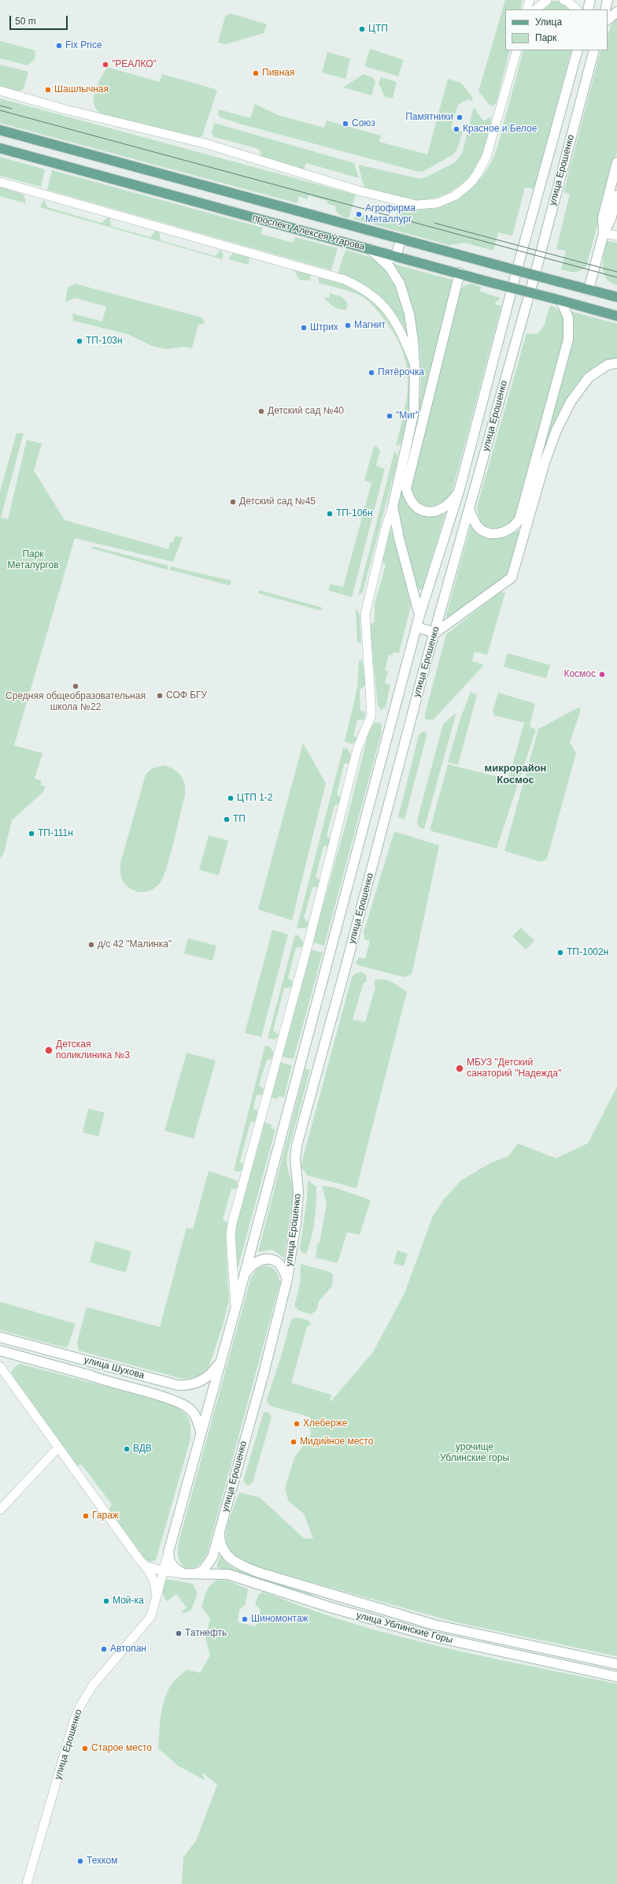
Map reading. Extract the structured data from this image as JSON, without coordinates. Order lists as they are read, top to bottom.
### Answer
{
  "streets": {
    "main road": [
      "улица Ерошенко",
      "проспект Алексея Угарова",
      "улица Шухова",
      "улица Ублинские Горы"
    ]
  },
  "crossings": [
    ["улица Ерошенко", "улица Шухова"],
    ["улица Ерошенко", "улица Ублинские Горы"]
  ],
  "districts": ["микрорайон Космос"],
  "parks": ["Парк Металургов", "урочище Ублинские горы"],
  "places": [
    "ЦТП",
    "Fix Price",
    "\"РЕАЛКО\"",
    "Пивная",
    "Шашлычная",
    "Памятники",
    "Союз",
    "Красное и Белое",
    "Агрофирма Металлург",
    "Магнит",
    "Штрих",
    "ТП-103н",
    "Пятёрочка",
    "Детский сад №40",
    "\"Миг\"",
    "Детский сад №45",
    "ТП-106н",
    "Космос",
    "Средняя общеобразовательная школа №22",
    "СОФ БГУ",
    "ЦТП 1-2",
    "ТП",
    "ТП-111н",
    "д/с 42 \"Малинка\"",
    "ТП-1002н",
    "Детская поликлиника №3",
    "МБУЗ \"Детский санаторий \"Надежда\"",
    "Хлеберже",
    "Мидийное место",
    "ВДВ",
    "Гараж",
    "Мой-ка",
    "Шиномонтаж",
    "Татнефть",
    "Автопан",
    "Старое место",
    "Техком"
  ],
  "legend": ["Улица", "Парк"],
  "scale_bar": "50 m"
}
